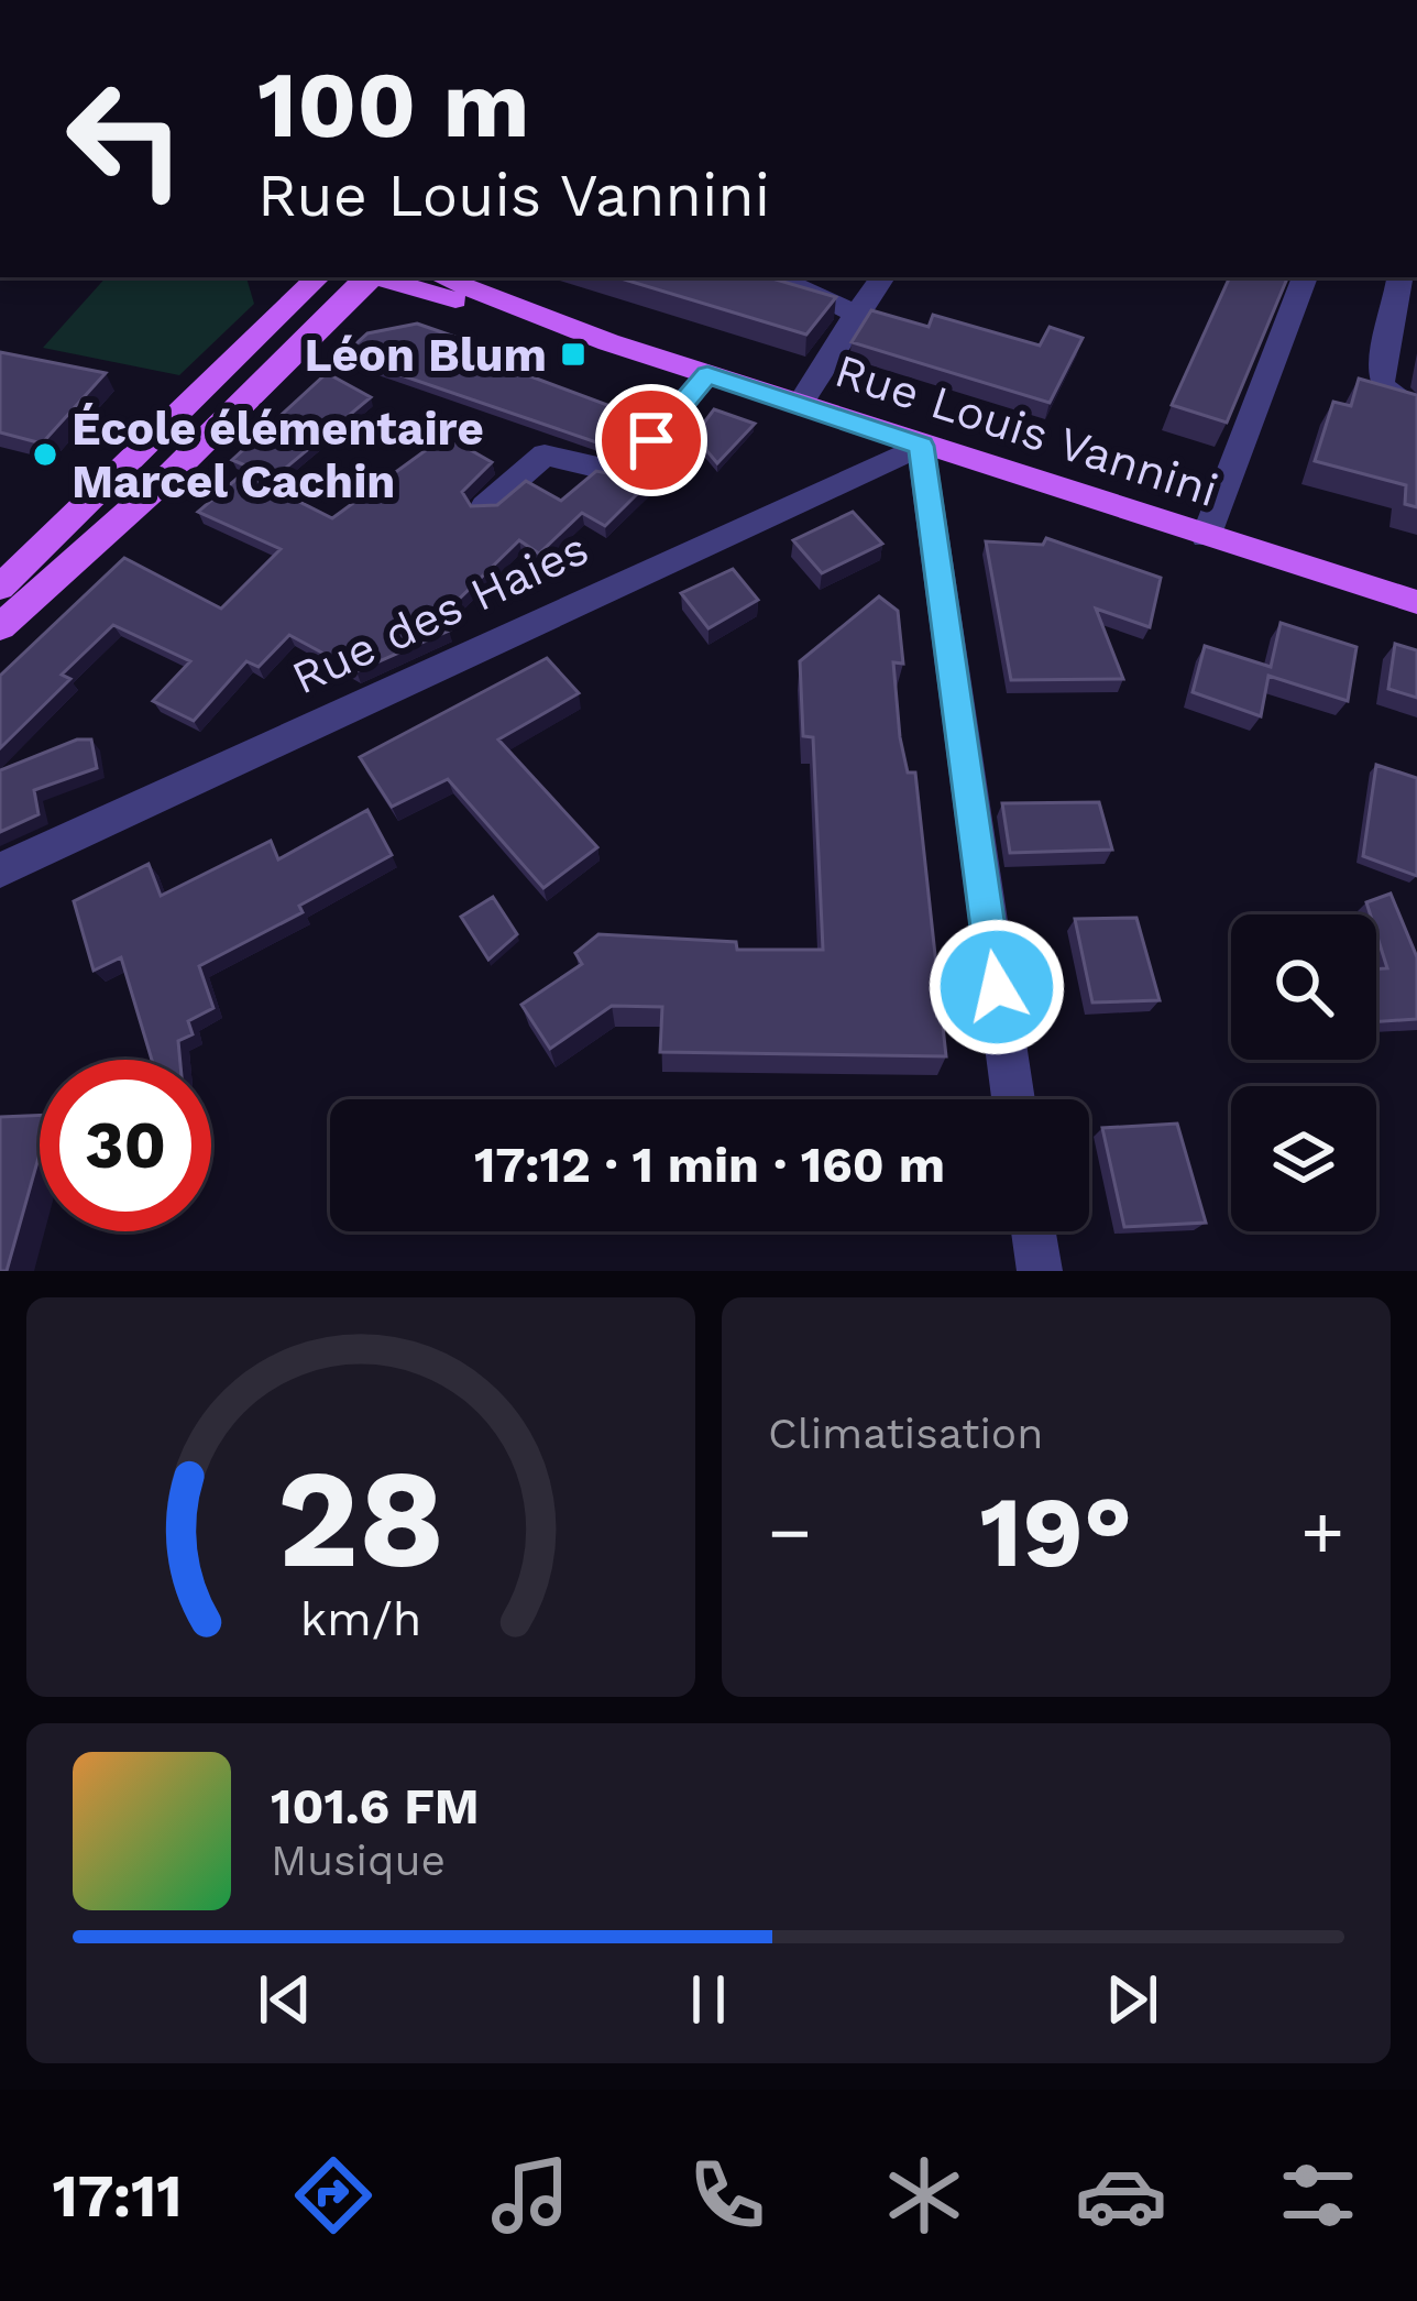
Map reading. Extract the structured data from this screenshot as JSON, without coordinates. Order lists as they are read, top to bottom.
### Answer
{
  "streets": {
    "main road": ["Rue Louis Vannini"],
    "street": ["Rue des Haies"]
  },
  "crossings": [
    ["Rue Louis Vannini", "Rue des Haies"]
  ],
  "places": {
    "transit": ["Léon Blum"],
    "other": ["École élémentaire Marcel Cachin"]
  },
  "page": {
    "turn": ["100 m", "Rue Louis Vannini"],
    "limit": "30",
    "trip": "17:12 · 1 min · 160 m",
    "tile": "Climatisation",
    "heat": ["−", "19°", "+"],
    "song": ["101.6 FM", "Musique"],
    "tabs": "17:11",
    "gauge": ["28", "km/h"]
  }
}
